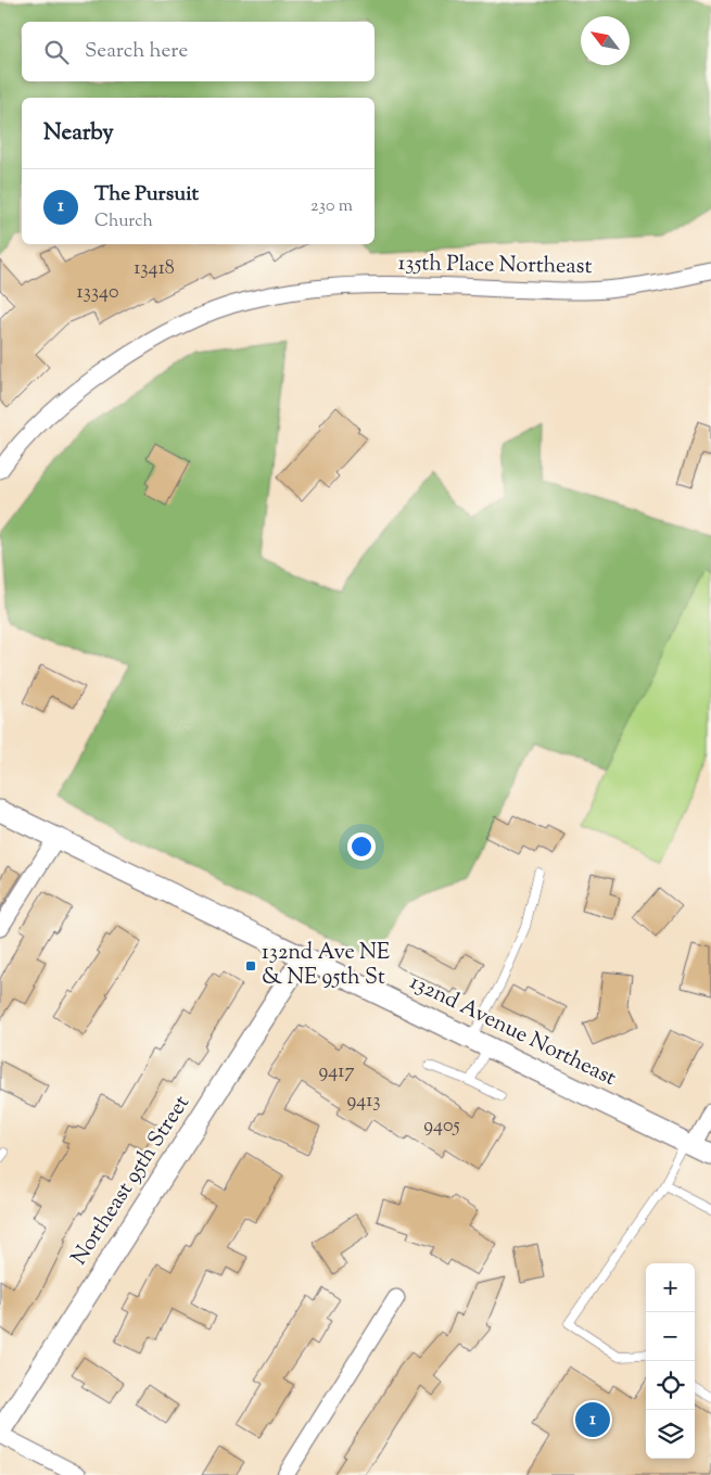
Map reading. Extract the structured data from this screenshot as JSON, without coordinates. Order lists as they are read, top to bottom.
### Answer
{
  "streets": {
    "street": ["135th Place Northeast", "132nd Avenue Northeast", "Northeast 95th Street"]
  },
  "crossings": [
    ["132nd Avenue Northeast", "Northeast 95th Street"]
  ],
  "places": {
    "transit": ["132nd Ave NE & NE 95th St"]
  },
  "house_numbers": [
    "13418",
    "13340",
    "9417",
    "9413",
    "9405"
  ],
  "north": "top left",
  "page": {
    "search": "Search here",
    "heading": "Nearby",
    "list": [
      {
        "mark": "1",
        "name": "The Pursuit",
        "note": "Church",
        "value": "230 m"
      }
    ],
    "map_buttons": ["+", "−"],
    "pins": "1"
  }
}
